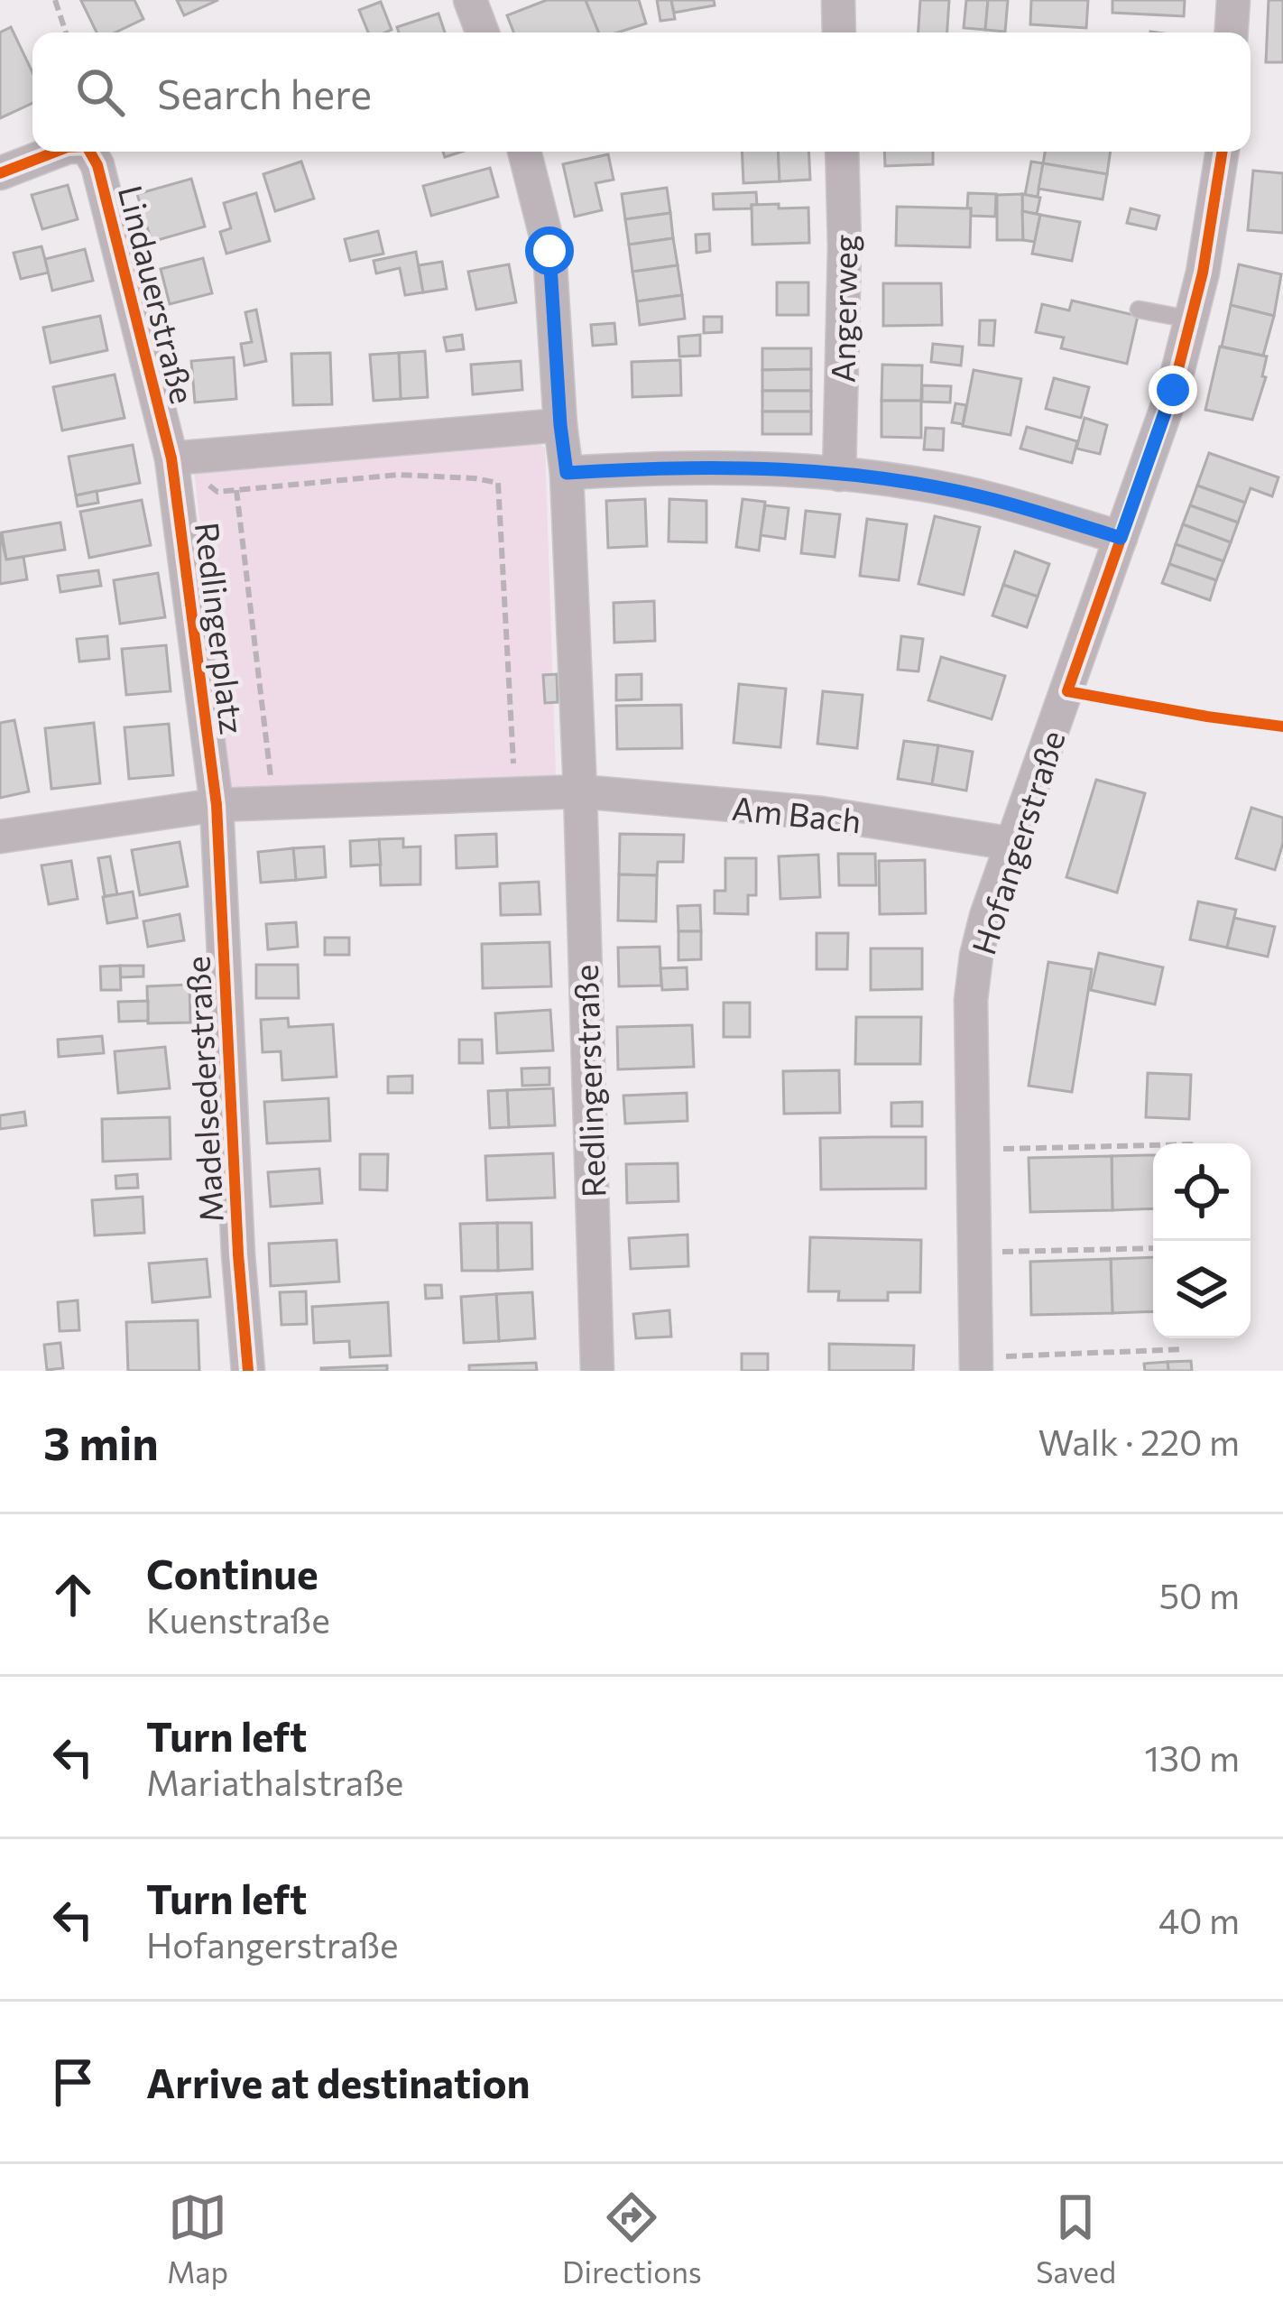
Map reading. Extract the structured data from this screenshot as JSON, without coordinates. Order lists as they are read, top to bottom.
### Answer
{
  "streets": {
    "street": [
      "Lindauerstraße",
      "Angerweg",
      "Redlingerplatz",
      "Am Bach",
      "Hofangerstraße",
      "Redlingerstraße",
      "Madelsederstraße"
    ]
  },
  "crossings": [
    ["Lindauerstraße", "Redlingerplatz"],
    ["Redlingerplatz", "Madelsederstraße"],
    ["Am Bach", "Hofangerstraße"],
    ["Am Bach", "Redlingerstraße"]
  ],
  "page": {
    "search": "Search here",
    "heading": ["3 min", "Walk · 220 m"],
    "list": [
      ["Continue", "Kuenstraße", "50 m"],
      ["Turn left", "Mariathalstraße", "130 m"],
      ["Turn left", "Hofangerstraße", "40 m"],
      "Arrive at destination"
    ],
    "nav": ["Map", "Directions", "Saved"]
  }
}
